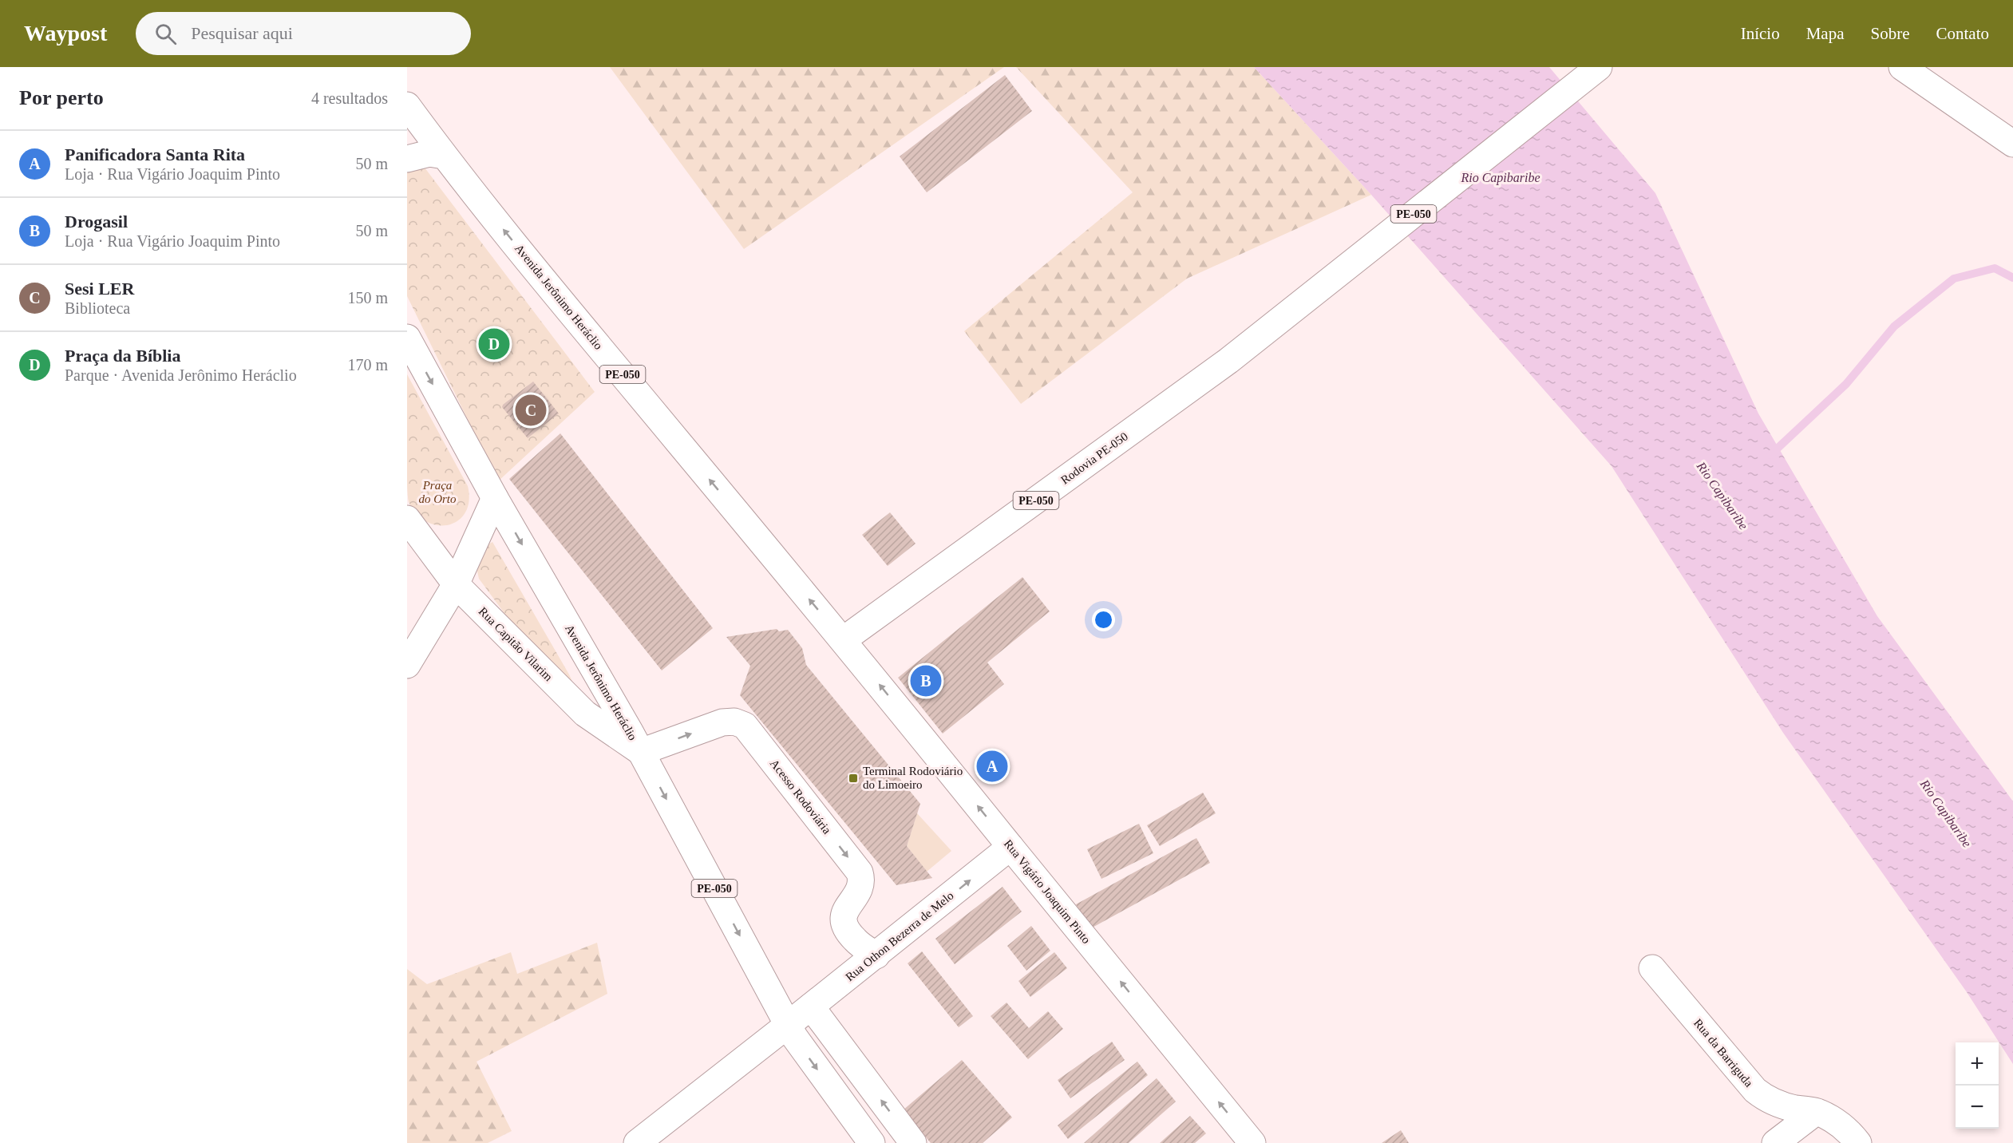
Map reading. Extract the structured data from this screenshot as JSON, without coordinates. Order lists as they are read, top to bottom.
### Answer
{
  "streets": {
    "main road": [
      "PE-050",
      "Avenida Jerônimo Heráclio",
      "Rodovia PE-050",
      "Rua Capitão Vilarim",
      "Acesso Rodoviária",
      "Rua Vigário Joaquim Pinto",
      "Rua Othon Bezerra de Melo",
      "Rua da Barriguda"
    ]
  },
  "crossings": [
    ["PE-050", "Avenida Jerônimo Heráclio"],
    ["PE-050", "Rua Capitão Vilarim"],
    ["PE-050", "Acesso Rodoviária"],
    ["PE-050", "Rua Othon Bezerra de Melo"],
    ["Avenida Jerônimo Heráclio", "Rodovia PE-050"],
    ["Avenida Jerônimo Heráclio", "Rua Capitão Vilarim"],
    ["Avenida Jerônimo Heráclio", "Acesso Rodoviária"],
    ["Avenida Jerônimo Heráclio", "Rua Vigário Joaquim Pinto"],
    ["Rodovia PE-050", "Rua Vigário Joaquim Pinto"],
    ["Rua Capitão Vilarim", "Acesso Rodoviária"],
    ["Acesso Rodoviária", "Rua Othon Bezerra de Melo"],
    ["Rua Vigário Joaquim Pinto", "Rua Othon Bezerra de Melo"]
  ],
  "one_way": ["Rua Vigário Joaquim Pinto", "Rua Othon Bezerra de Melo"],
  "water": ["Rio Capibaribe"],
  "parks": ["Praça do Orto"],
  "places": {
    "transit": ["Terminal Rodoviário do Limoeiro"]
  },
  "page": {
    "header": "Waypost",
    "search": "Pesquisar aqui",
    "nav": [
      "Início",
      "Mapa",
      "Sobre",
      "Contato"
    ],
    "heading": ["Por perto", "4 resultados"],
    "list": [
      {
        "mark": "A",
        "name": "Panificadora Santa Rita",
        "note": "Loja · Rua Vigário Joaquim Pinto",
        "value": "50 m"
      },
      {
        "mark": "B",
        "name": "Drogasil",
        "note": "Loja · Rua Vigário Joaquim Pinto",
        "value": "50 m"
      },
      {
        "mark": "C",
        "name": "Sesi LER",
        "note": "Biblioteca",
        "value": "150 m"
      },
      {
        "mark": "D",
        "name": "Praça da Bíblia",
        "note": "Parque · Avenida Jerônimo Heráclio",
        "value": "170 m"
      }
    ],
    "pins": [
      "D",
      "C",
      "B",
      "A"
    ],
    "map_buttons": ["+", "−"]
  }
}
